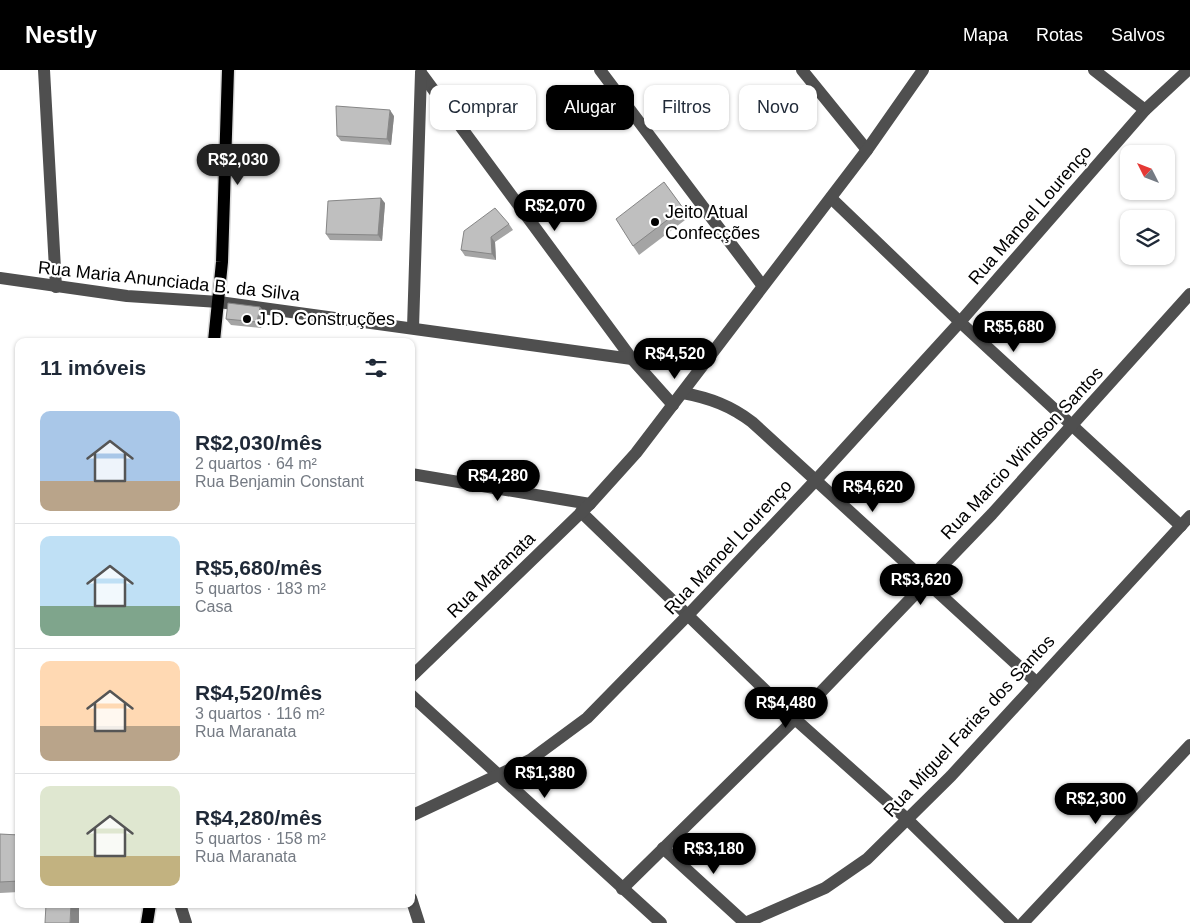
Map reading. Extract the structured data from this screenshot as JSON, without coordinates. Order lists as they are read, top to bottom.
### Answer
{
  "streets": {
    "street": [
      "Rua Manoel Lourenço",
      "Rua Maria Anunciada B. da Silva",
      "Rua Marcio Windson Santos",
      "Rua Maranata",
      "Rua Miguel Farias dos Santos"
    ]
  },
  "places": ["Jeito Atual Confecções", "J.D. Construções"],
  "north": "top left",
  "page": {
    "header": "Nestly",
    "nav": ["Mapa", "Rotas", "Salvos"],
    "chip": [
      "Comprar",
      "Alugar",
      "Filtros",
      "Novo"
    ],
    "price": [
      "R$2,030",
      "R$2,070",
      "R$5,680",
      "R$4,520",
      "R$4,280",
      "R$4,620",
      "R$3,620",
      "R$4,480",
      "R$1,380",
      "R$2,300",
      "R$3,180"
    ],
    "heading": "11 imóveis",
    "list": [
      {
        "name": "R$2,030/mês",
        "note": "2 quartos · 64 m² · Rua Benjamin Constant"
      },
      {
        "name": "R$5,680/mês",
        "note": "5 quartos · 183 m² · Casa"
      },
      {
        "name": "R$4,520/mês",
        "note": "3 quartos · 116 m² · Rua Maranata"
      },
      {
        "name": "R$4,280/mês",
        "note": "5 quartos · 158 m² · Rua Maranata"
      }
    ]
  }
}
